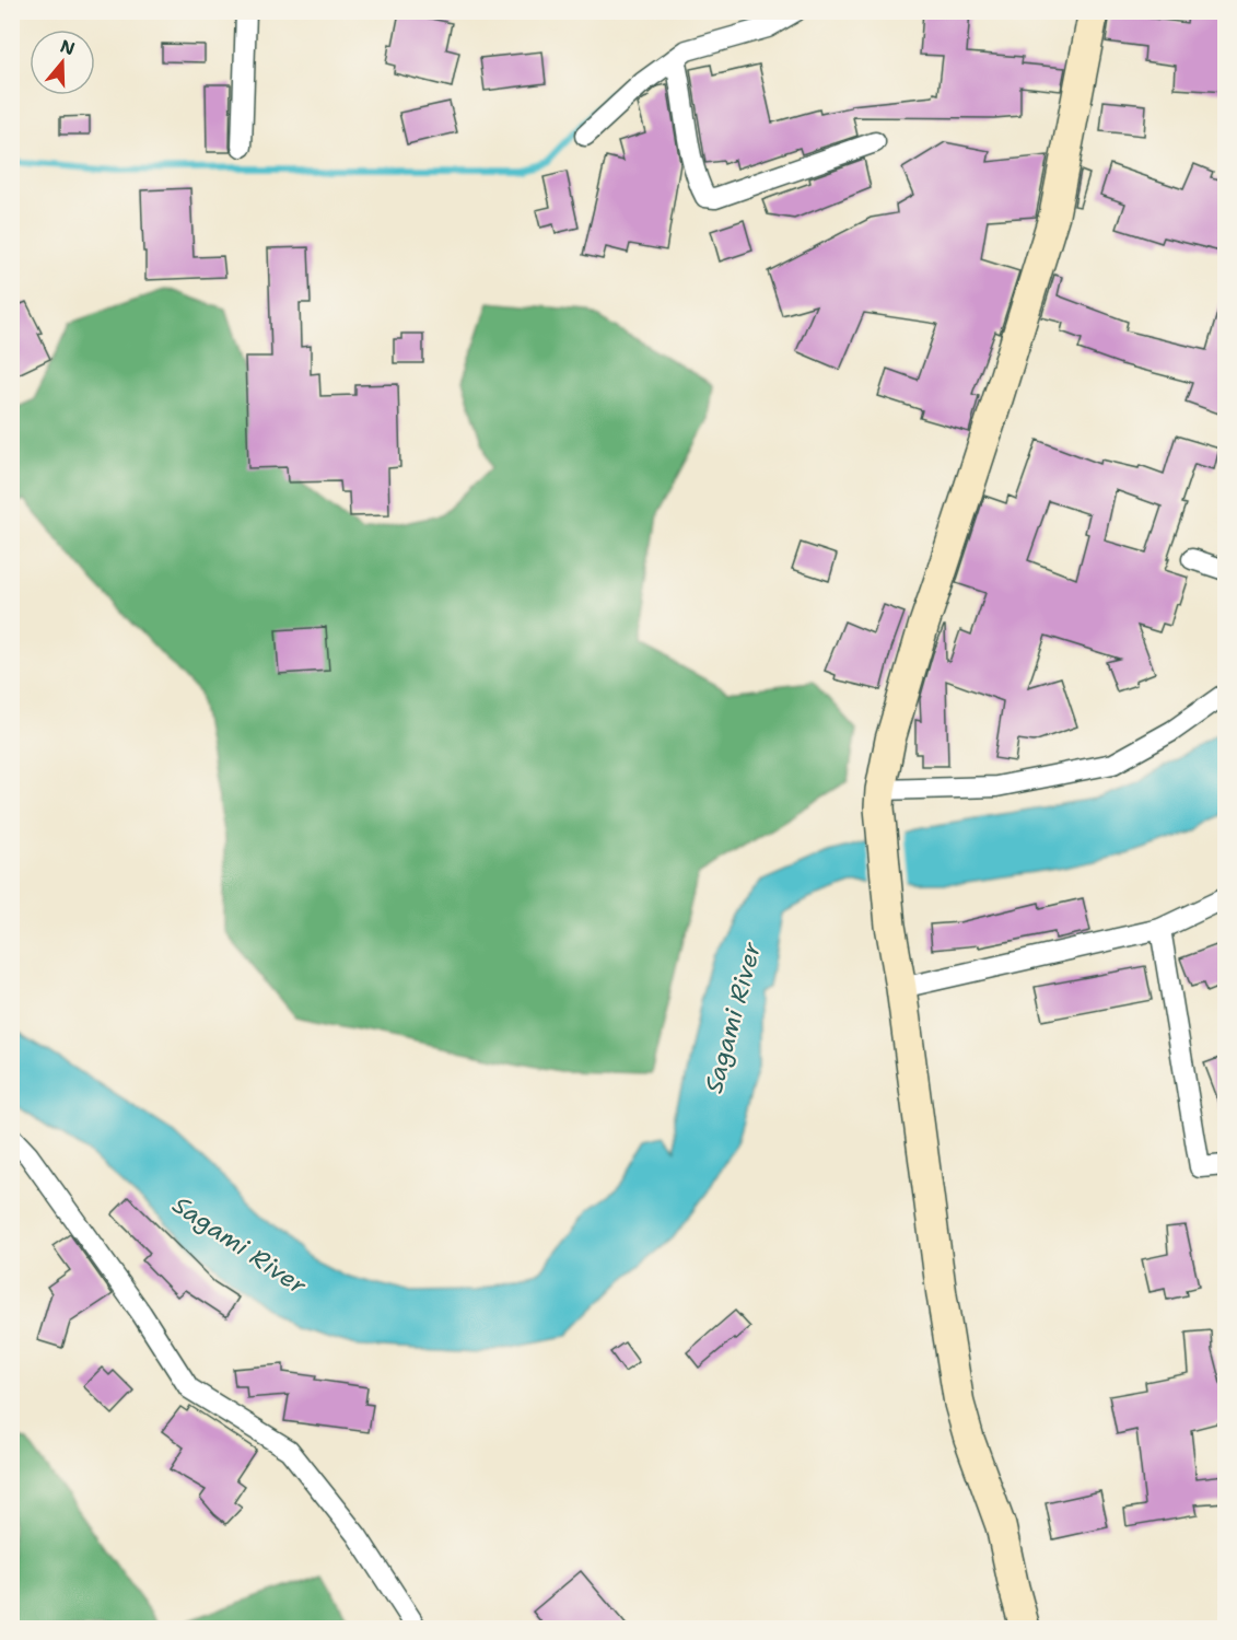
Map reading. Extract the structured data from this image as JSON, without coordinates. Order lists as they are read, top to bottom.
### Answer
{
  "water": ["Sagami River"],
  "north": "top"
}
